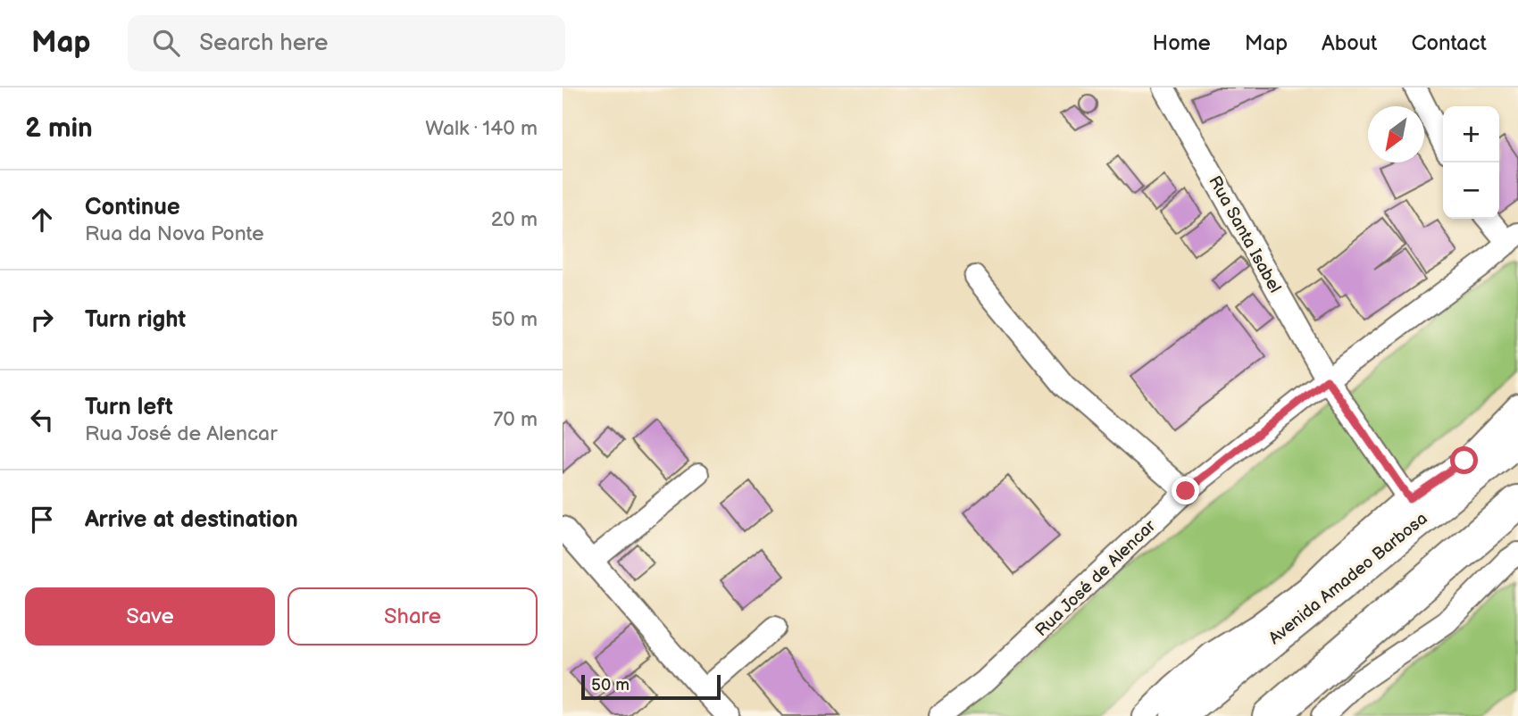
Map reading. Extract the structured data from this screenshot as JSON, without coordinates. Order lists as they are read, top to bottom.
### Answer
{
  "streets": {
    "main road": ["Avenida Amadeo Barbosa"],
    "street": ["Rua Santa Isabel", "Rua José de Alencar"]
  },
  "crossings": [
    ["Rua Santa Isabel", "Rua José de Alencar"],
    ["Rua Santa Isabel", "Avenida Amadeo Barbosa"]
  ],
  "scale_bar": "50 m",
  "north": "bottom left",
  "page": {
    "header": "Map",
    "search": "Search here",
    "nav": [
      "Home",
      "Map",
      "About",
      "Contact"
    ],
    "heading": ["2 min", "Walk · 140 m"],
    "map_buttons": ["+", "−"],
    "list": [
      ["Continue", "Rua da Nova Ponte", "20 m"],
      ["Turn right", "50 m"],
      ["Turn left", "Rua José de Alencar", "70 m"],
      "Arrive at destination"
    ],
    "buttons": ["Save", "Share"],
    "scale": "50 m"
  }
}
